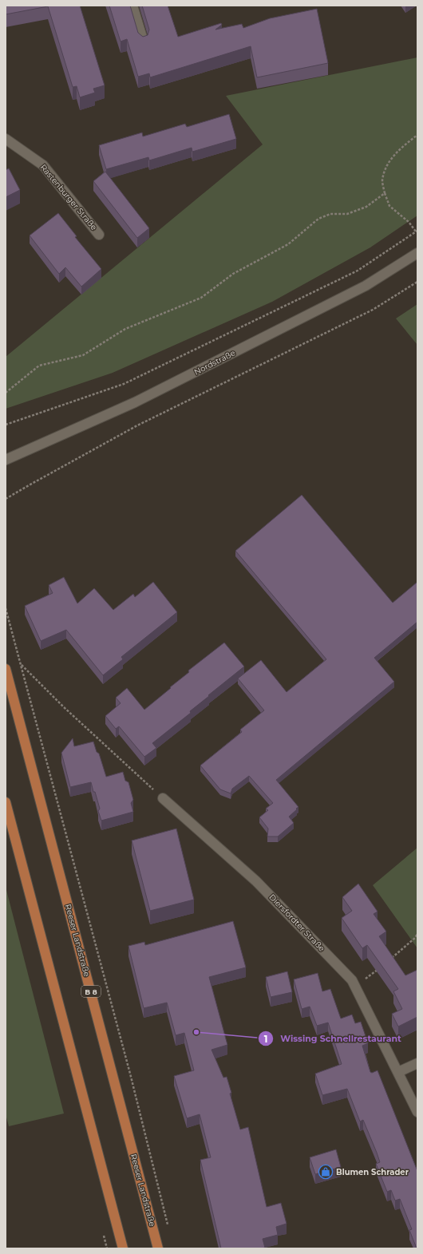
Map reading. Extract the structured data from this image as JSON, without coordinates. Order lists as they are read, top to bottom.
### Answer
{
  "streets": {
    "main road": ["Reeser Landstraße", "B 8"],
    "street": ["Rastenburger Straße", "Nordstraße", "Diersfordter Straße"]
  },
  "places": {
    "other": ["Wissing Schnellrestaurant"],
    "shop": ["Blumen Schrader"]
  }
}
